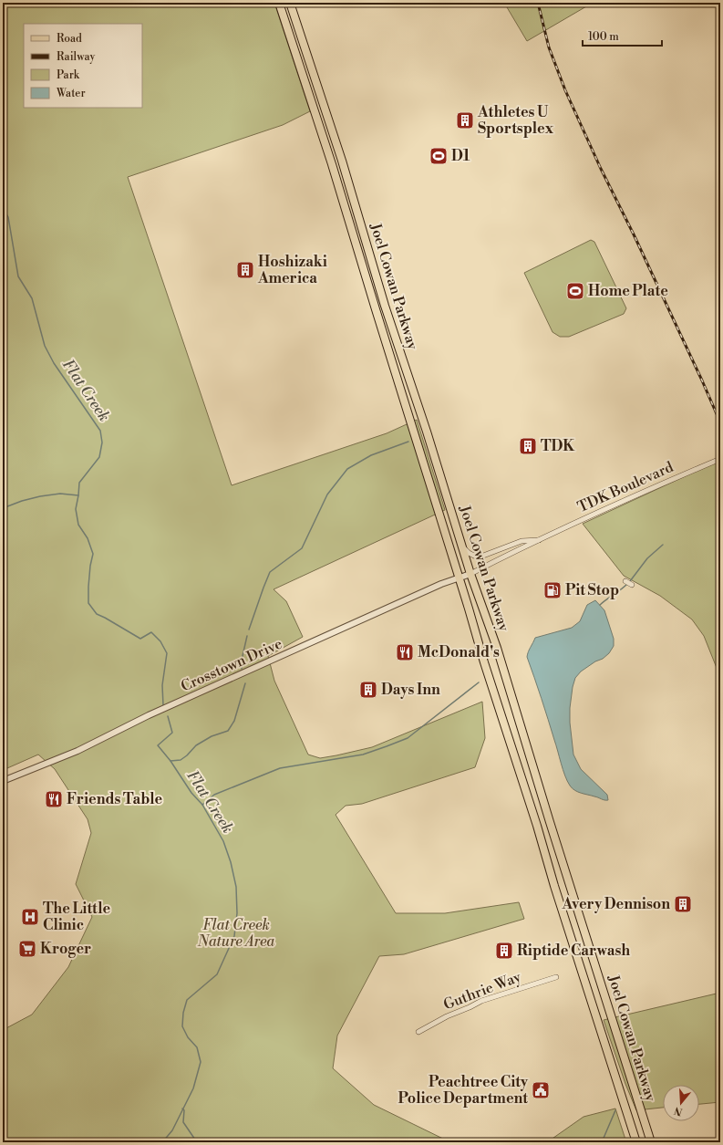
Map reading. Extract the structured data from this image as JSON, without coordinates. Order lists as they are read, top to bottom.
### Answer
{
  "streets": {
    "main road": ["Joel Cowan Parkway"],
    "street": ["TDK Boulevard", "Crosstown Drive", "Guthrie Way"]
  },
  "crossings": [
    ["Joel Cowan Parkway", "TDK Boulevard"],
    ["Joel Cowan Parkway", "Crosstown Drive"],
    ["TDK Boulevard", "Crosstown Drive"]
  ],
  "water": ["Flat Creek"],
  "parks": ["Flat Creek Nature Area"],
  "places": {
    "building": [
      "Athletes U Sportsplex",
      "Hoshizaki America",
      "TDK",
      "Days Inn",
      "Avery Dennison",
      "Riptide Carwash"
    ],
    "sports": ["D1", "Home Plate"],
    "fuel station": ["Pit Stop"],
    "restaurant": ["McDonald's", "Friends Table"],
    "hospital": ["The Little Clinic"],
    "supermarket": ["Kroger"],
    "public building": ["Peachtree City Police Department"]
  },
  "legend": [
    "Road",
    "Railway",
    "Park",
    "Water"
  ],
  "scale_bar": "100 m",
  "north": "bottom"
}
